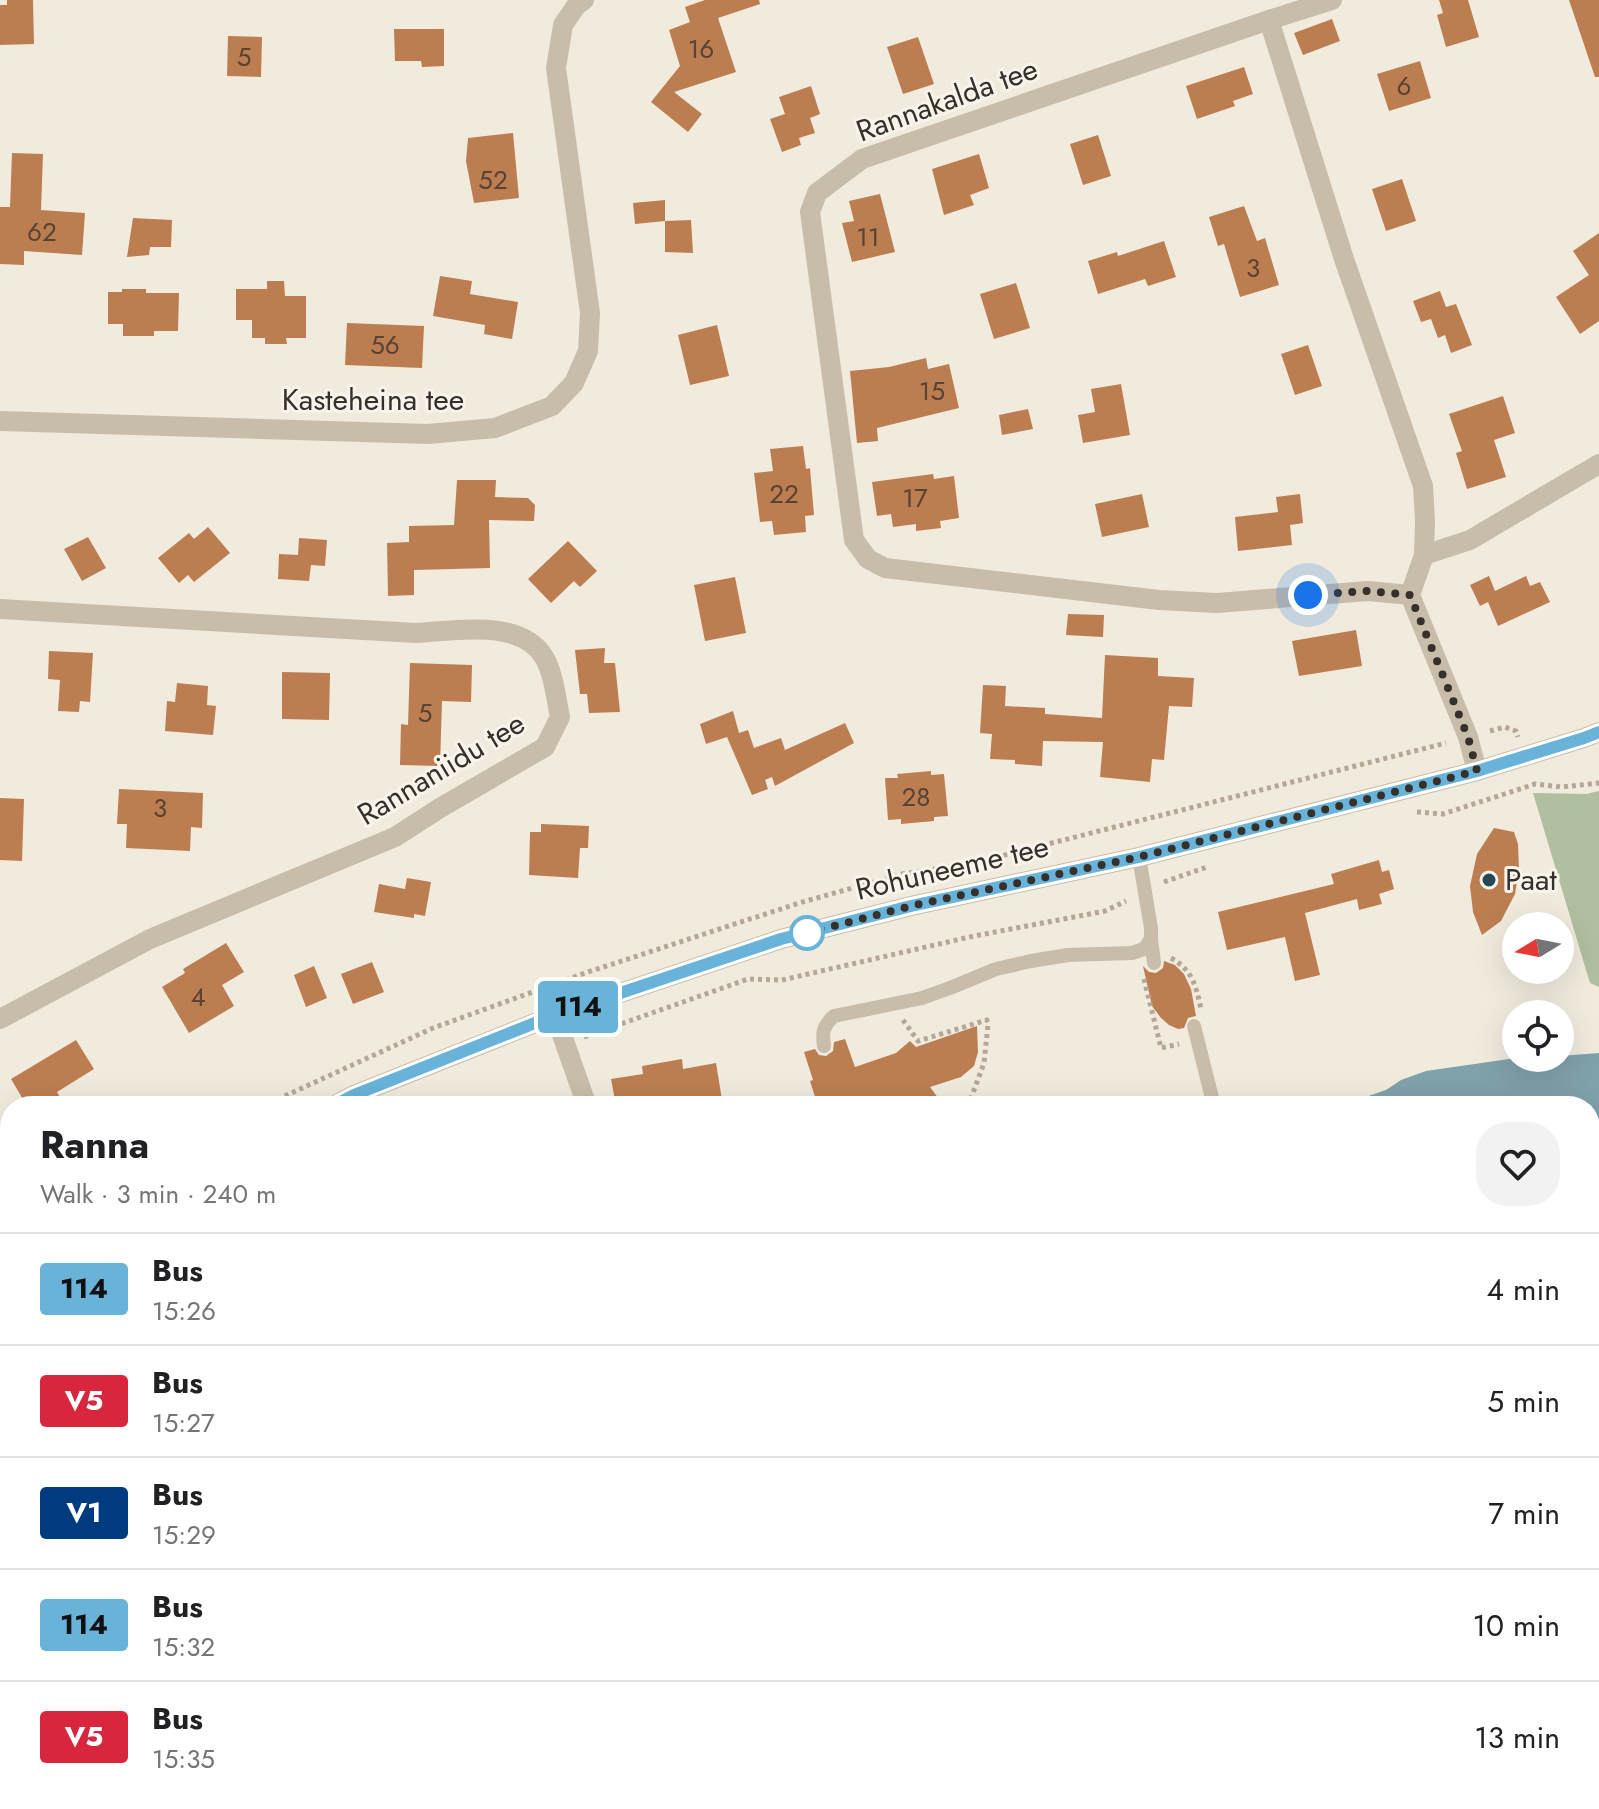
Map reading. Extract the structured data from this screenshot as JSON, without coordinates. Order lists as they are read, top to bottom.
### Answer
{
  "streets": {
    "street": [
      "Rannakalda tee",
      "Kasteheina tee",
      "Rannaniidu tee",
      "Rohuneeme tee"
    ]
  },
  "places": ["Paat"],
  "lines": ["bus line 114"],
  "house_numbers": [
    "16",
    "5",
    "6",
    "52",
    "62",
    "11",
    "3",
    "56",
    "15",
    "22",
    "17",
    "5",
    "28",
    "3",
    "4"
  ],
  "north": "left",
  "page": {
    "on_map": "114",
    "heading": ["Ranna", "Walk · 3 min · 240 m"],
    "list": [
      {
        "mark": "114",
        "name": "Bus",
        "note": "15:26",
        "value": "4 min"
      },
      {
        "mark": "V5",
        "name": "Bus",
        "note": "15:27",
        "value": "5 min"
      },
      {
        "mark": "V1",
        "name": "Bus",
        "note": "15:29",
        "value": "7 min"
      },
      {
        "mark": "114",
        "name": "Bus",
        "note": "15:32",
        "value": "10 min"
      },
      {
        "mark": "V5",
        "name": "Bus",
        "note": "15:35",
        "value": "13 min"
      }
    ]
  }
}
